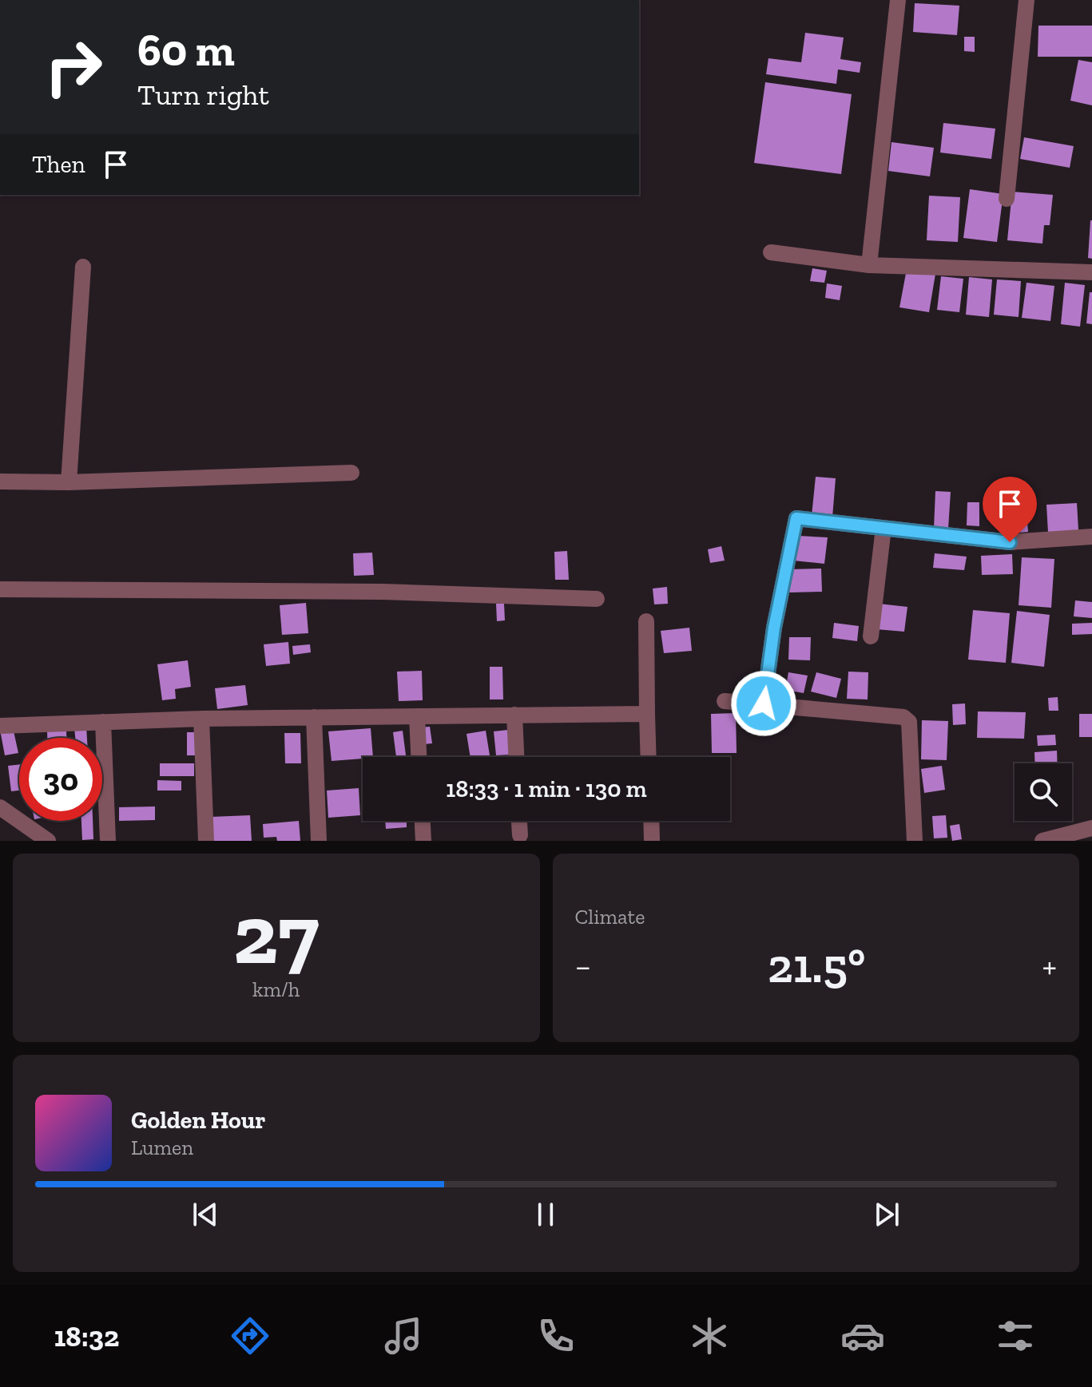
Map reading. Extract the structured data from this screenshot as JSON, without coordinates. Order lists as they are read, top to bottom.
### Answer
{
  "page": {
    "turn": ["60 m", "Turn right"],
    "then": "Then",
    "limit": "30",
    "trip": "18:33 · 1 min · 130 m",
    "tile": [
      ["27", "km/h"],
      "Climate"
    ],
    "heat": ["−", "21.5°", "+"],
    "song": ["Golden Hour", "Lumen"],
    "tabs": "18:32"
  }
}
